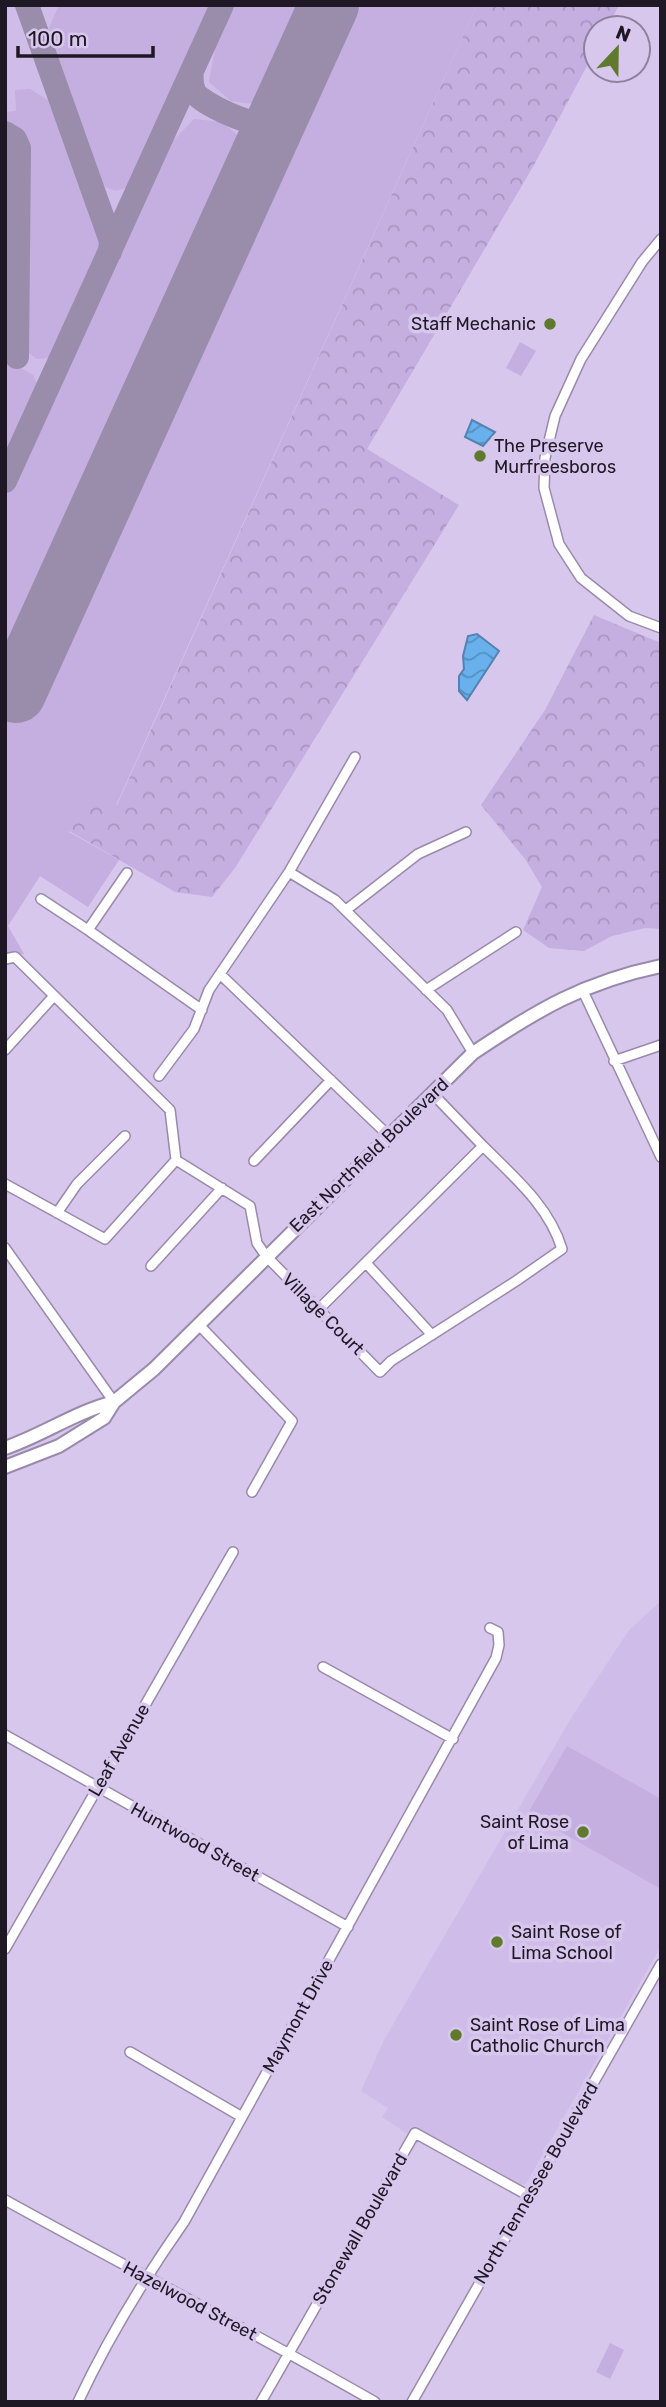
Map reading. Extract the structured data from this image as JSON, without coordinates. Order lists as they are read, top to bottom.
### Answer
{
  "streets": {
    "main road": ["East Northfield Boulevard"],
    "street": [
      "Village Court",
      "Leaf Avenue",
      "Huntwood Street",
      "Maymont Drive",
      "North Tennessee Boulevard",
      "Stonewall Boulevard",
      "Hazelwood Street"
    ]
  },
  "crossings": [
    ["East Northfield Boulevard", "Village Court"],
    ["Leaf Avenue", "Huntwood Street"],
    ["Huntwood Street", "Maymont Drive"],
    ["Maymont Drive", "Hazelwood Street"],
    ["North Tennessee Boulevard", "Stonewall Boulevard"],
    ["Stonewall Boulevard", "Hazelwood Street"]
  ],
  "places": [
    "Staff Mechanic",
    "The Preserve Murfreesboros",
    "Saint Rose of Lima",
    "Saint Rose of Lima School",
    "Saint Rose of Lima Catholic Church"
  ],
  "scale_bar": "100 m",
  "north": "top"
}
